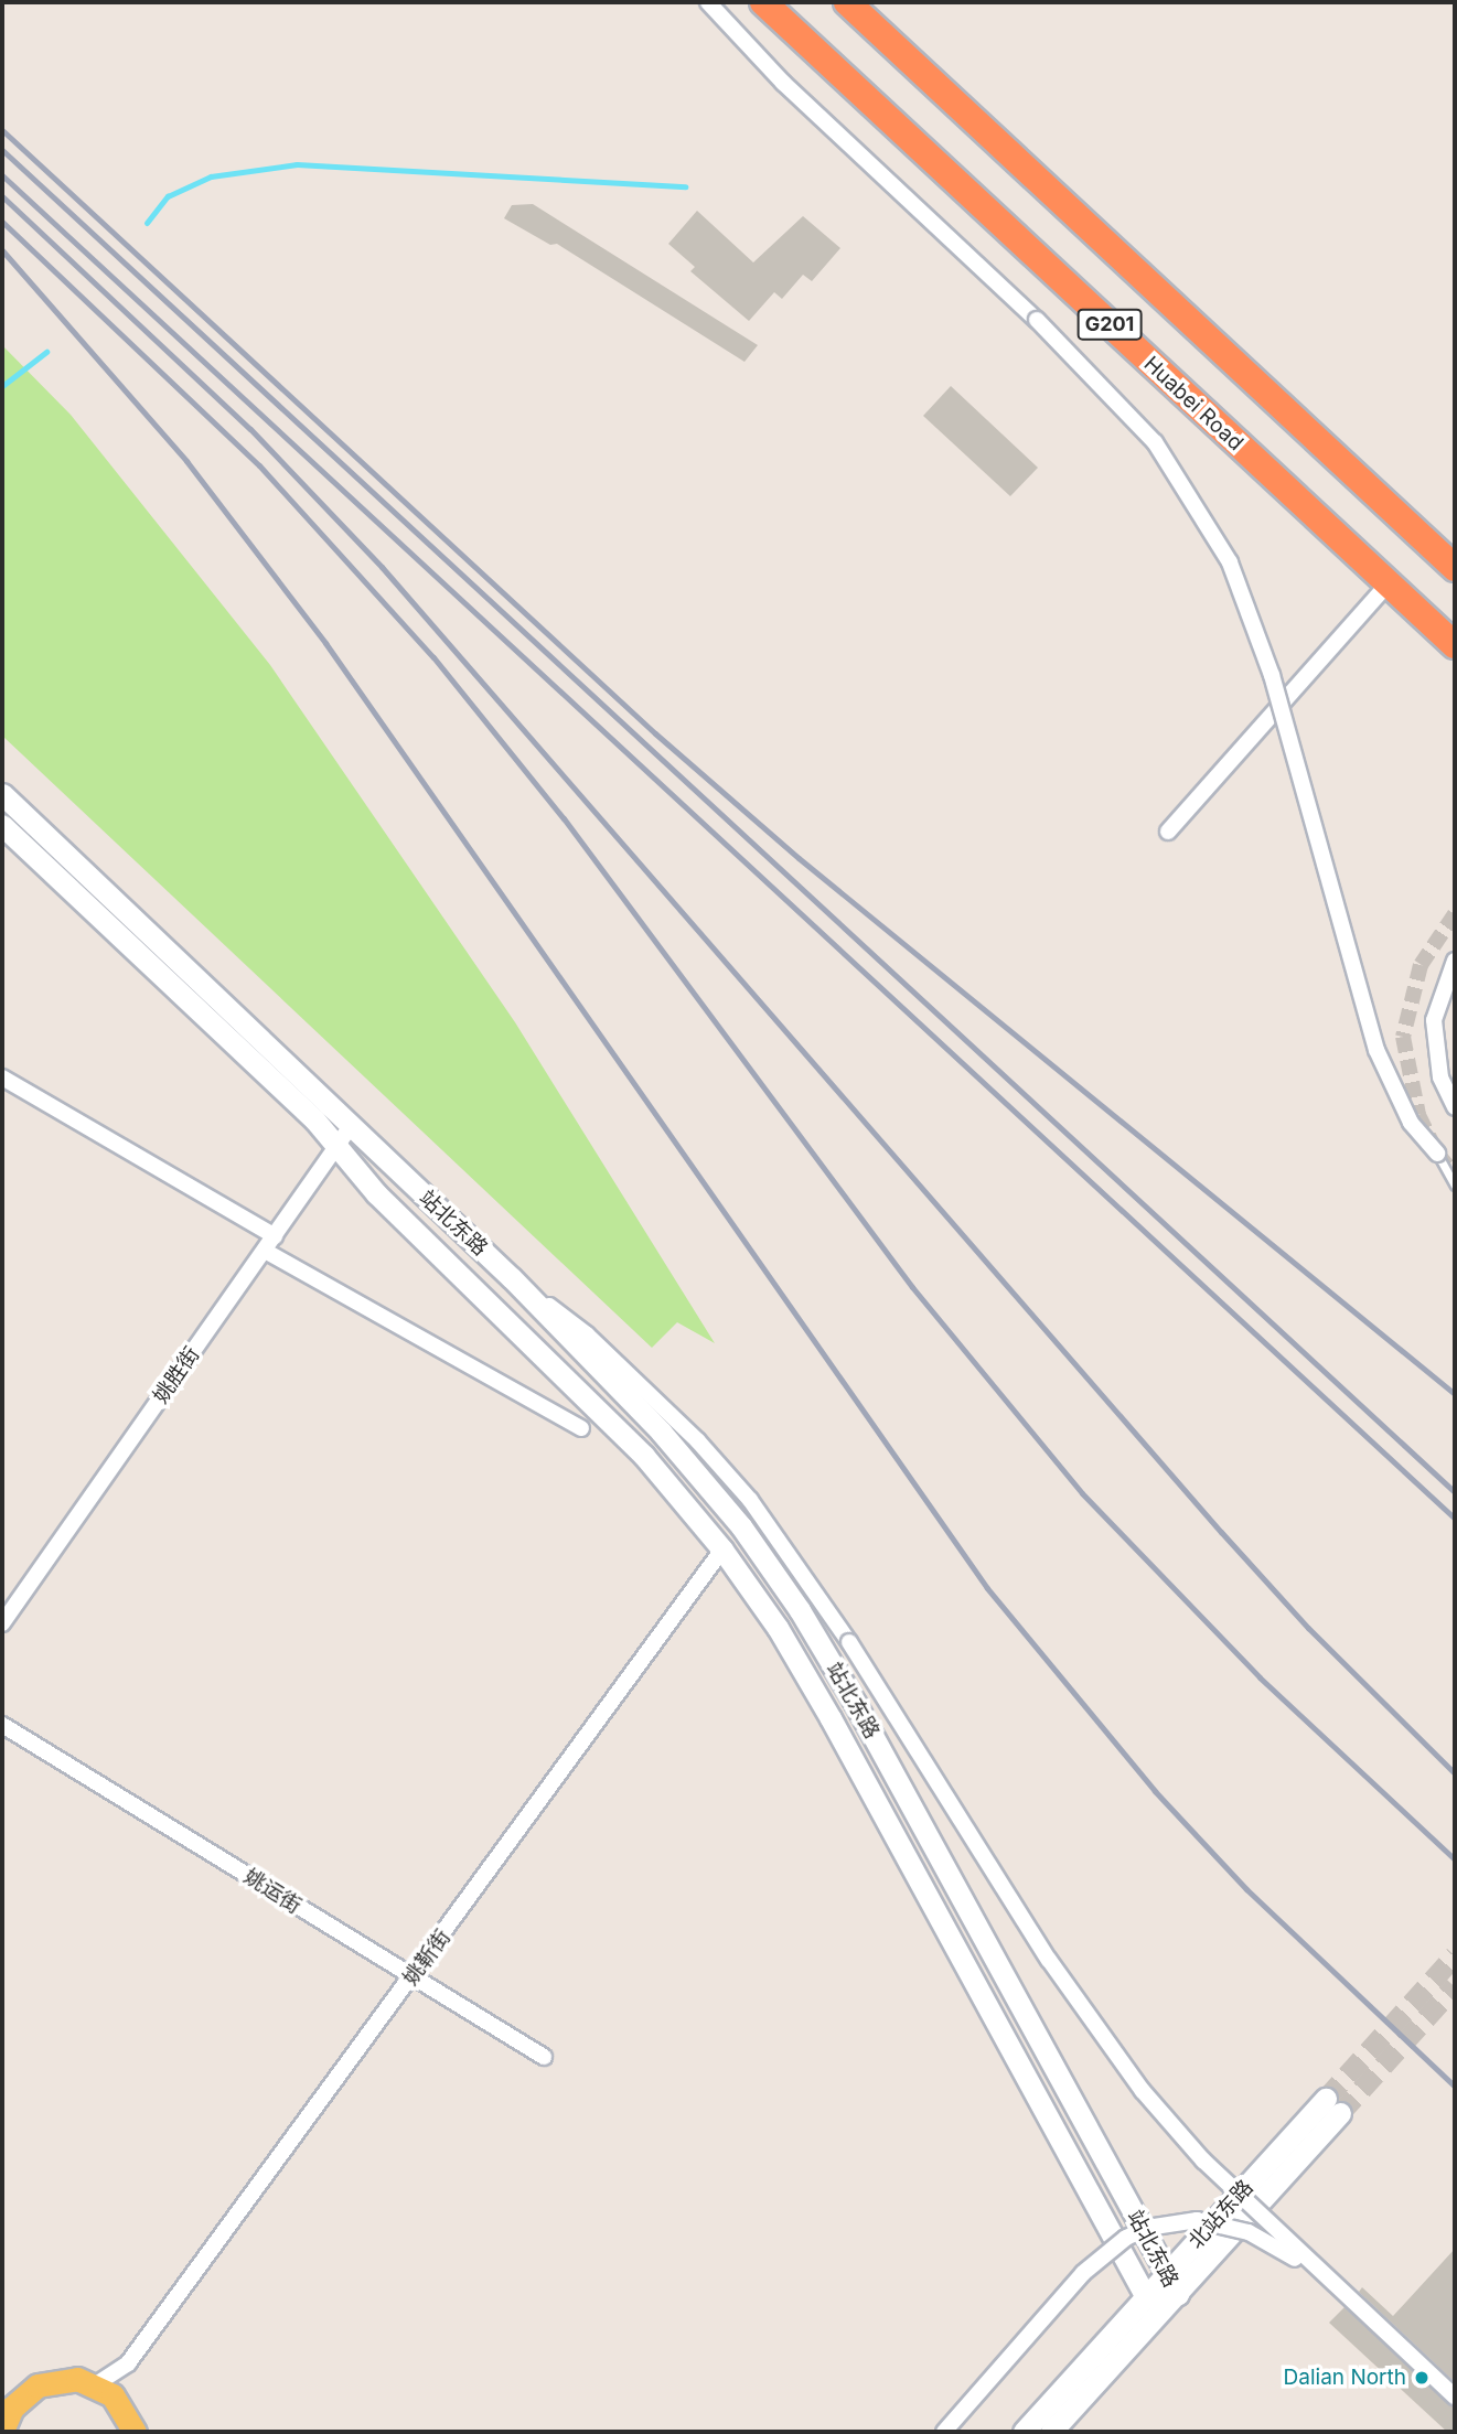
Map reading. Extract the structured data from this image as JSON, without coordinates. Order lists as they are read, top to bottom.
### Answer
{
  "streets": {
    "highway": ["G201", "Huabei Road"],
    "street": [
      "站北东路",
      "姚胜街",
      "姚运街",
      "姚靳街",
      "北站东路"
    ]
  },
  "crossings": [
    ["站北东路", "姚胜街"],
    ["站北东路", "姚靳街"],
    ["站北东路", "北站东路"],
    ["姚运街", "姚靳街"]
  ],
  "places": ["Dalian North"]
}
